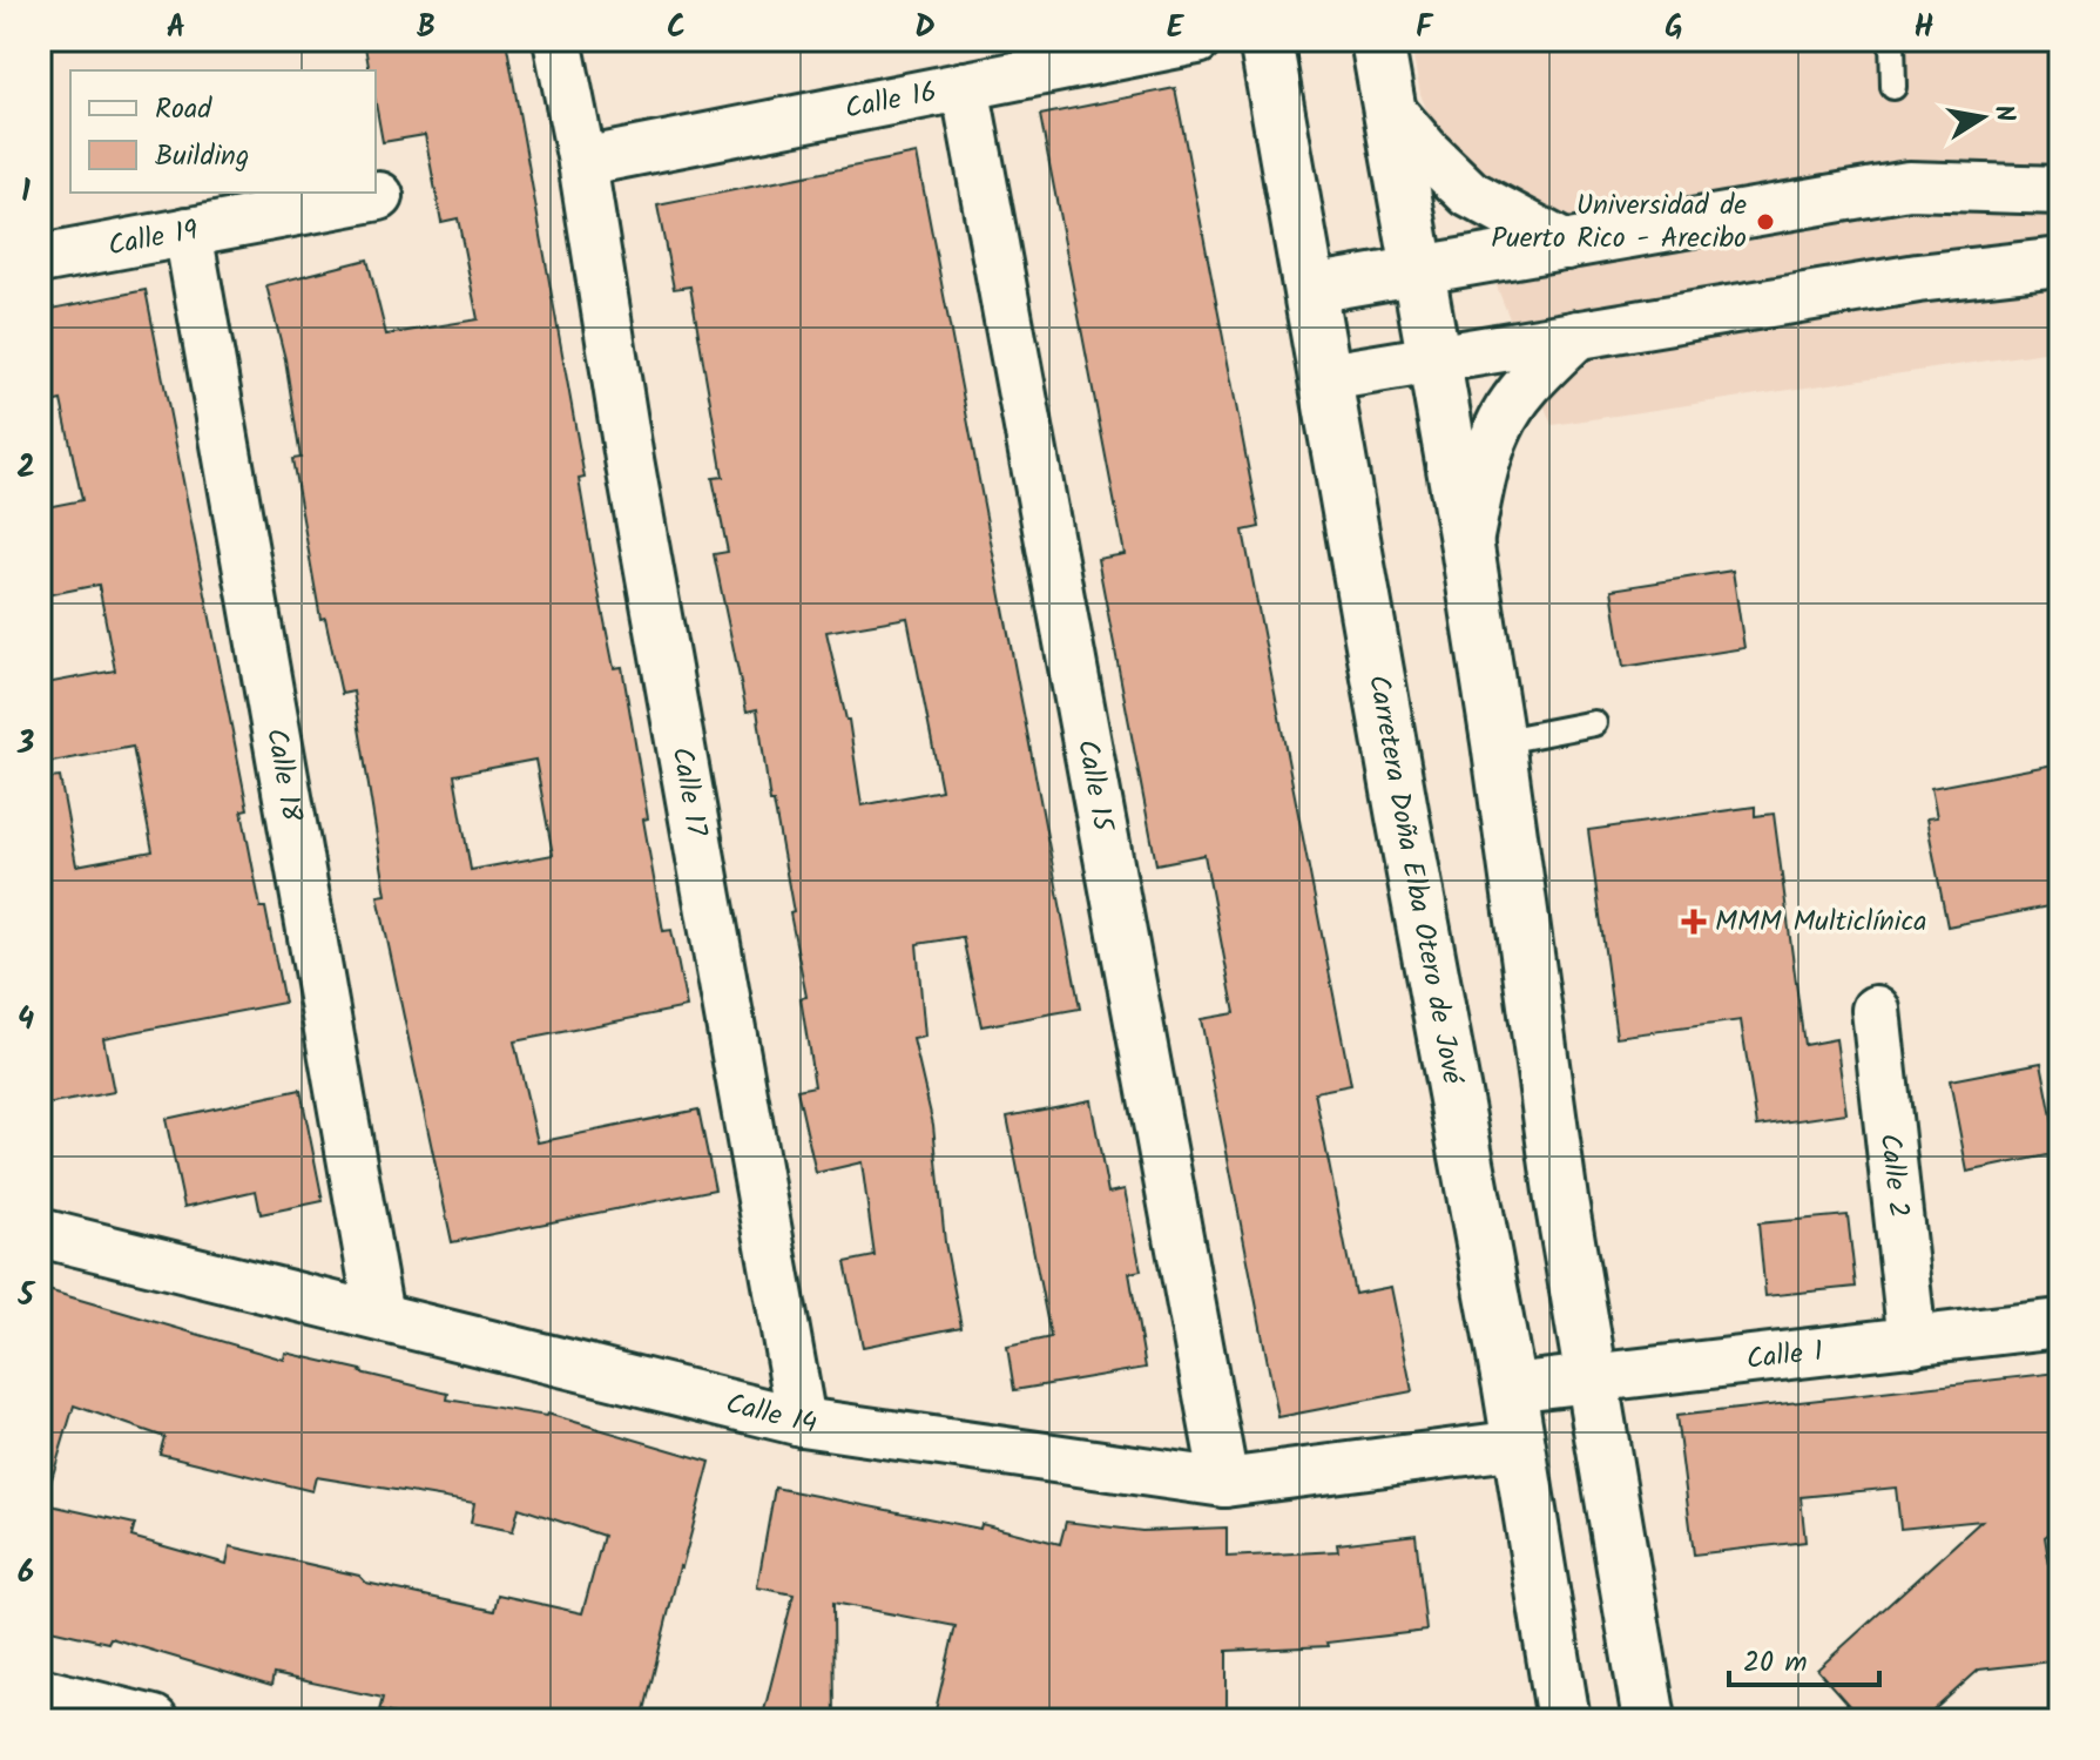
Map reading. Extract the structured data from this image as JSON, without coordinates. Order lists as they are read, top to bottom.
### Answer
{
  "streets": {
    "street": [
      "Calle 16",
      "Calle 19",
      "Calle 18",
      "Calle 15",
      "Calle 17",
      "Carretera Doña Elba Otero de Jové",
      "Calle 2",
      "Calle 1",
      "Calle 14"
    ]
  },
  "crossings": [
    ["Calle 16", "Calle 15"],
    ["Calle 16", "Calle 17"],
    ["Calle 19", "Calle 18"],
    ["Calle 18", "Calle 14"],
    ["Calle 15", "Calle 14"],
    ["Calle 17", "Calle 14"],
    ["Carretera Doña Elba Otero de Jové", "Calle 1"],
    ["Carretera Doña Elba Otero de Jové", "Calle 14"],
    ["Calle 2", "Calle 1"]
  ],
  "places": {
    "other": ["Universidad de Puerto Rico - Arecibo"],
    "health": ["MMM Multiclínica"]
  },
  "legend": ["Road", "Building"],
  "scale_bar": "20 m",
  "north": "right",
  "grid": {
    "columns": [
      "A",
      "B",
      "C",
      "D",
      "E",
      "F",
      "G",
      "H"
    ],
    "rows": [
      "1",
      "2",
      "3",
      "4",
      "5",
      "6"
    ]
  }
}
